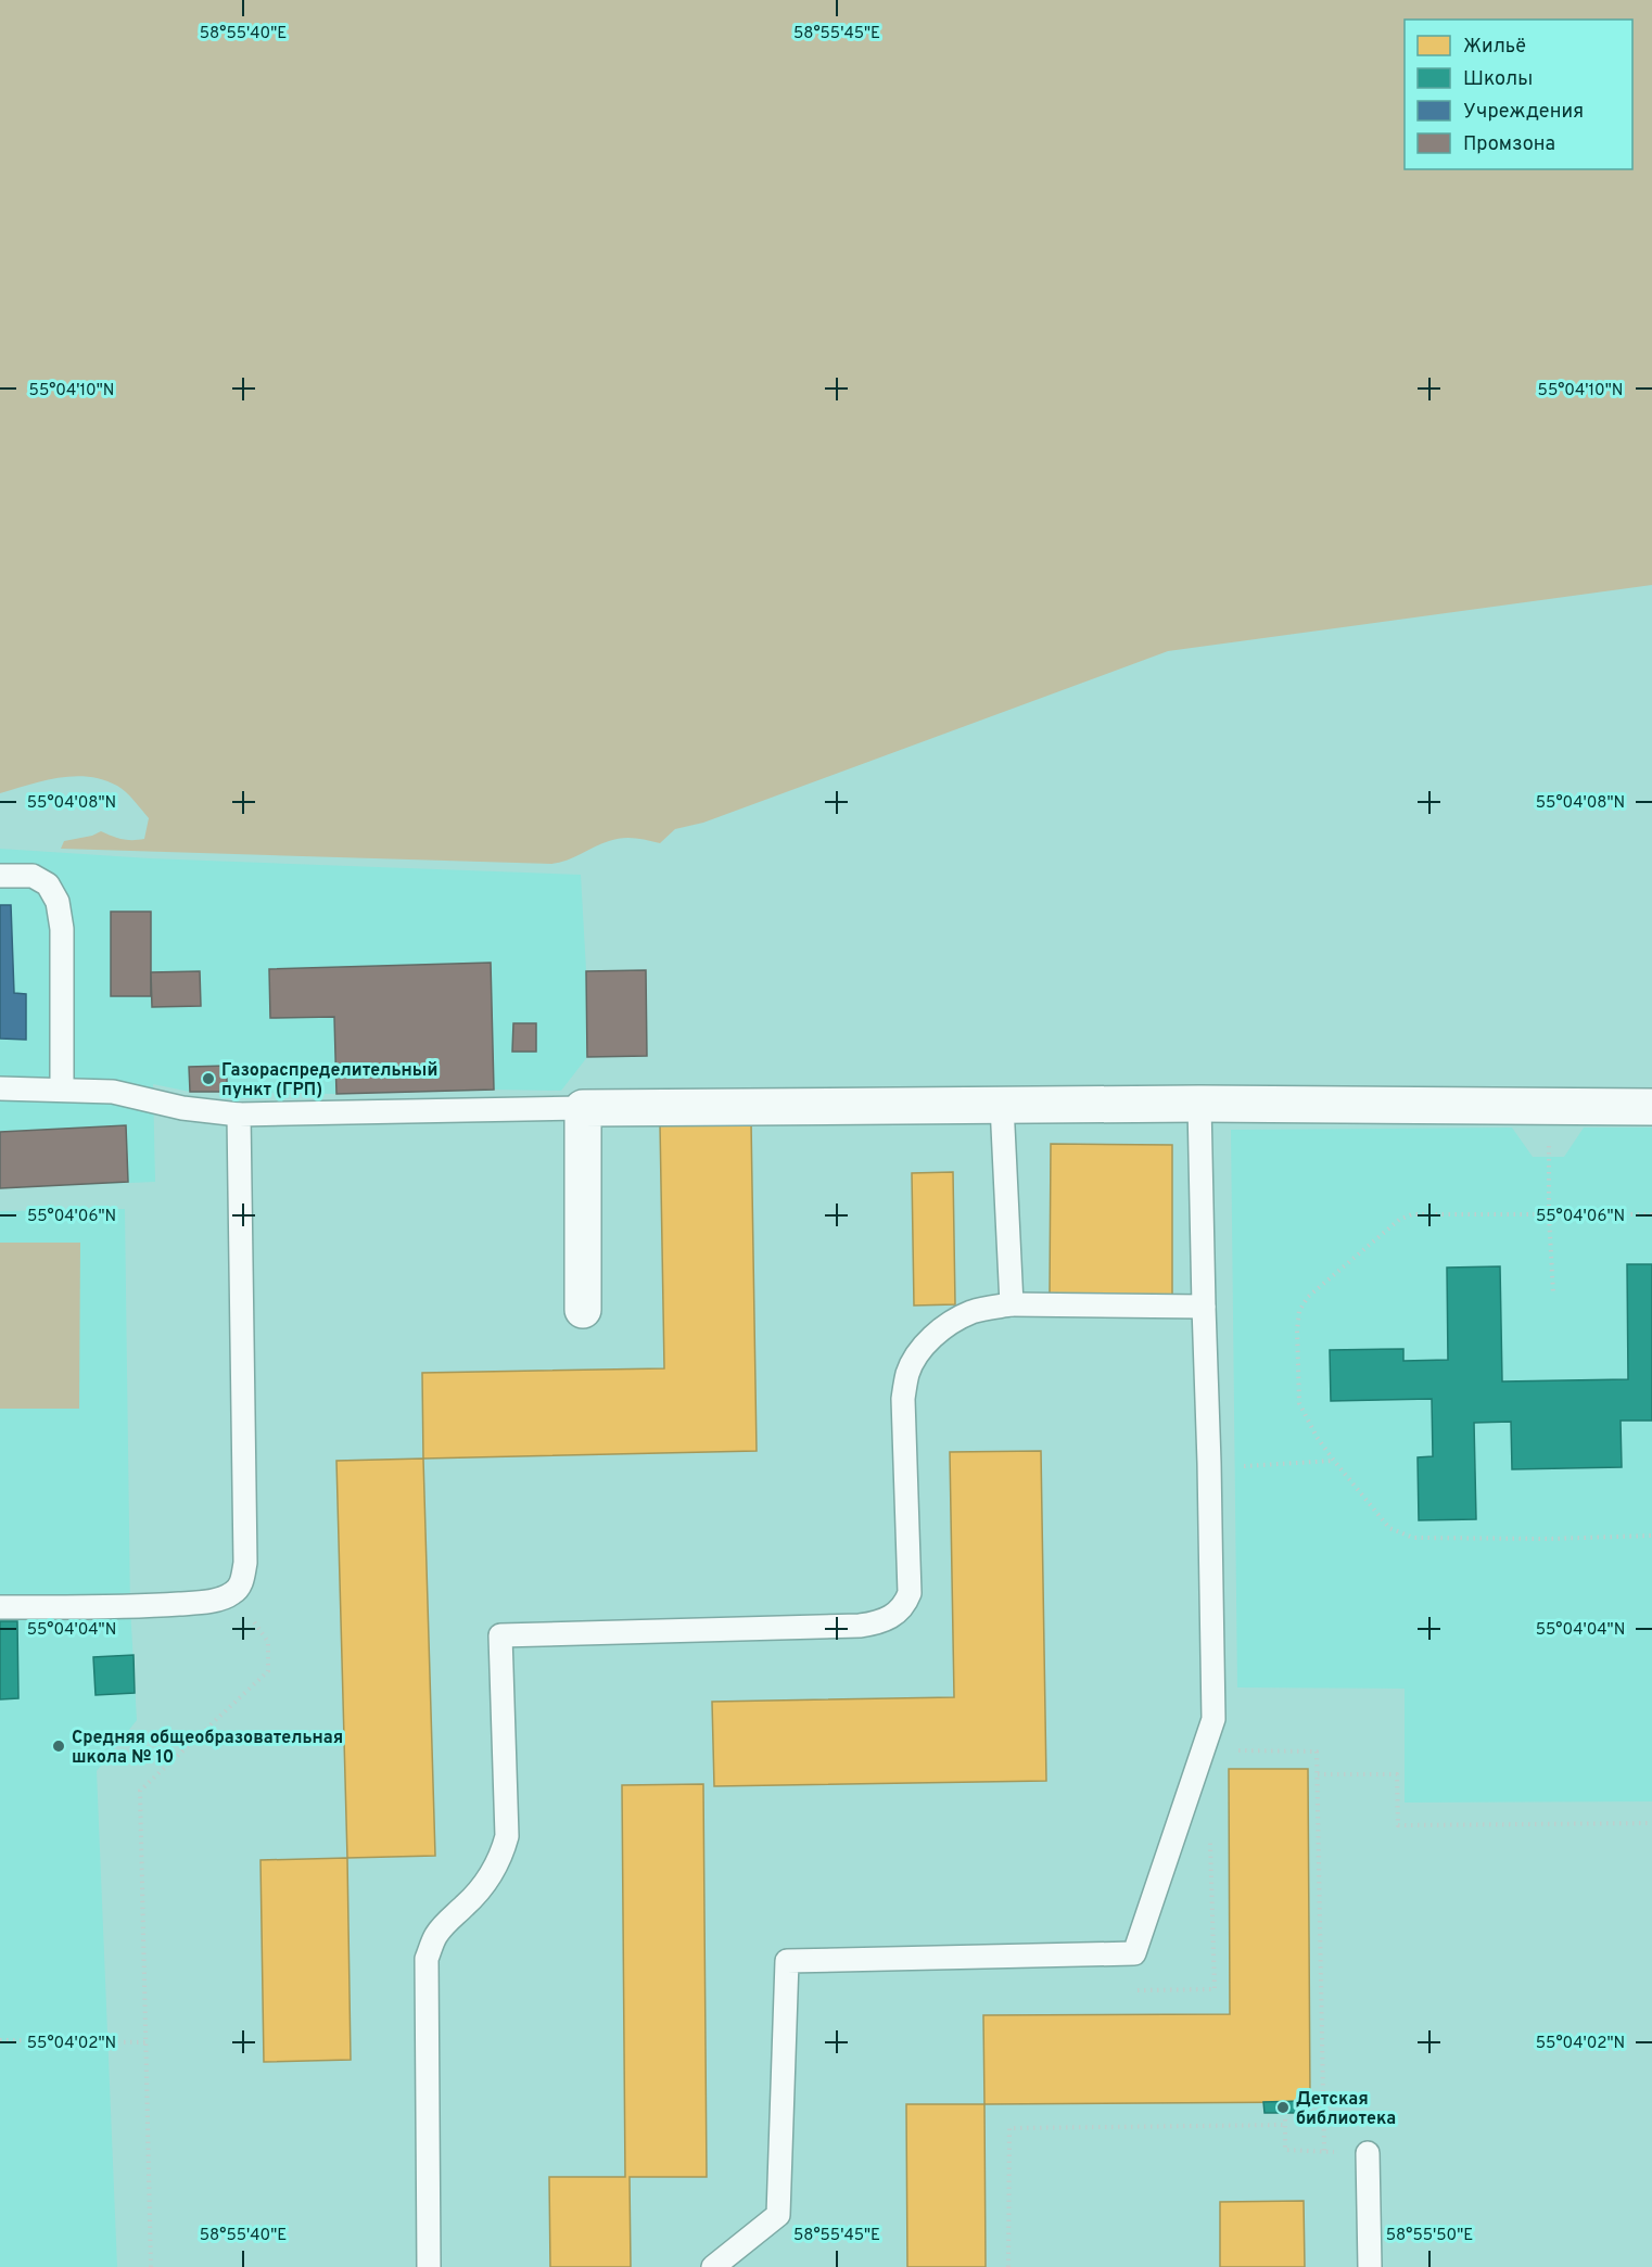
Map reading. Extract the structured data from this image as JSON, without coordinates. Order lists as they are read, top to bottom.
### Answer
{
  "places": ["Газораспределительный пункт (ГРП)", "Средняя общеобразовательная школа № 10", "Детская библиотека"],
  "legend": [
    "Жильё",
    "Школы",
    "Учреждения",
    "Промзона"
  ],
  "coordinates": [
    "58°55'40\"E",
    "58°55'45\"E",
    "55°04'10\"N",
    "55°04'08\"N",
    "55°04'06\"N",
    "55°04'04\"N",
    "55°04'02\"N",
    "58°55'50\"E"
  ]
}
